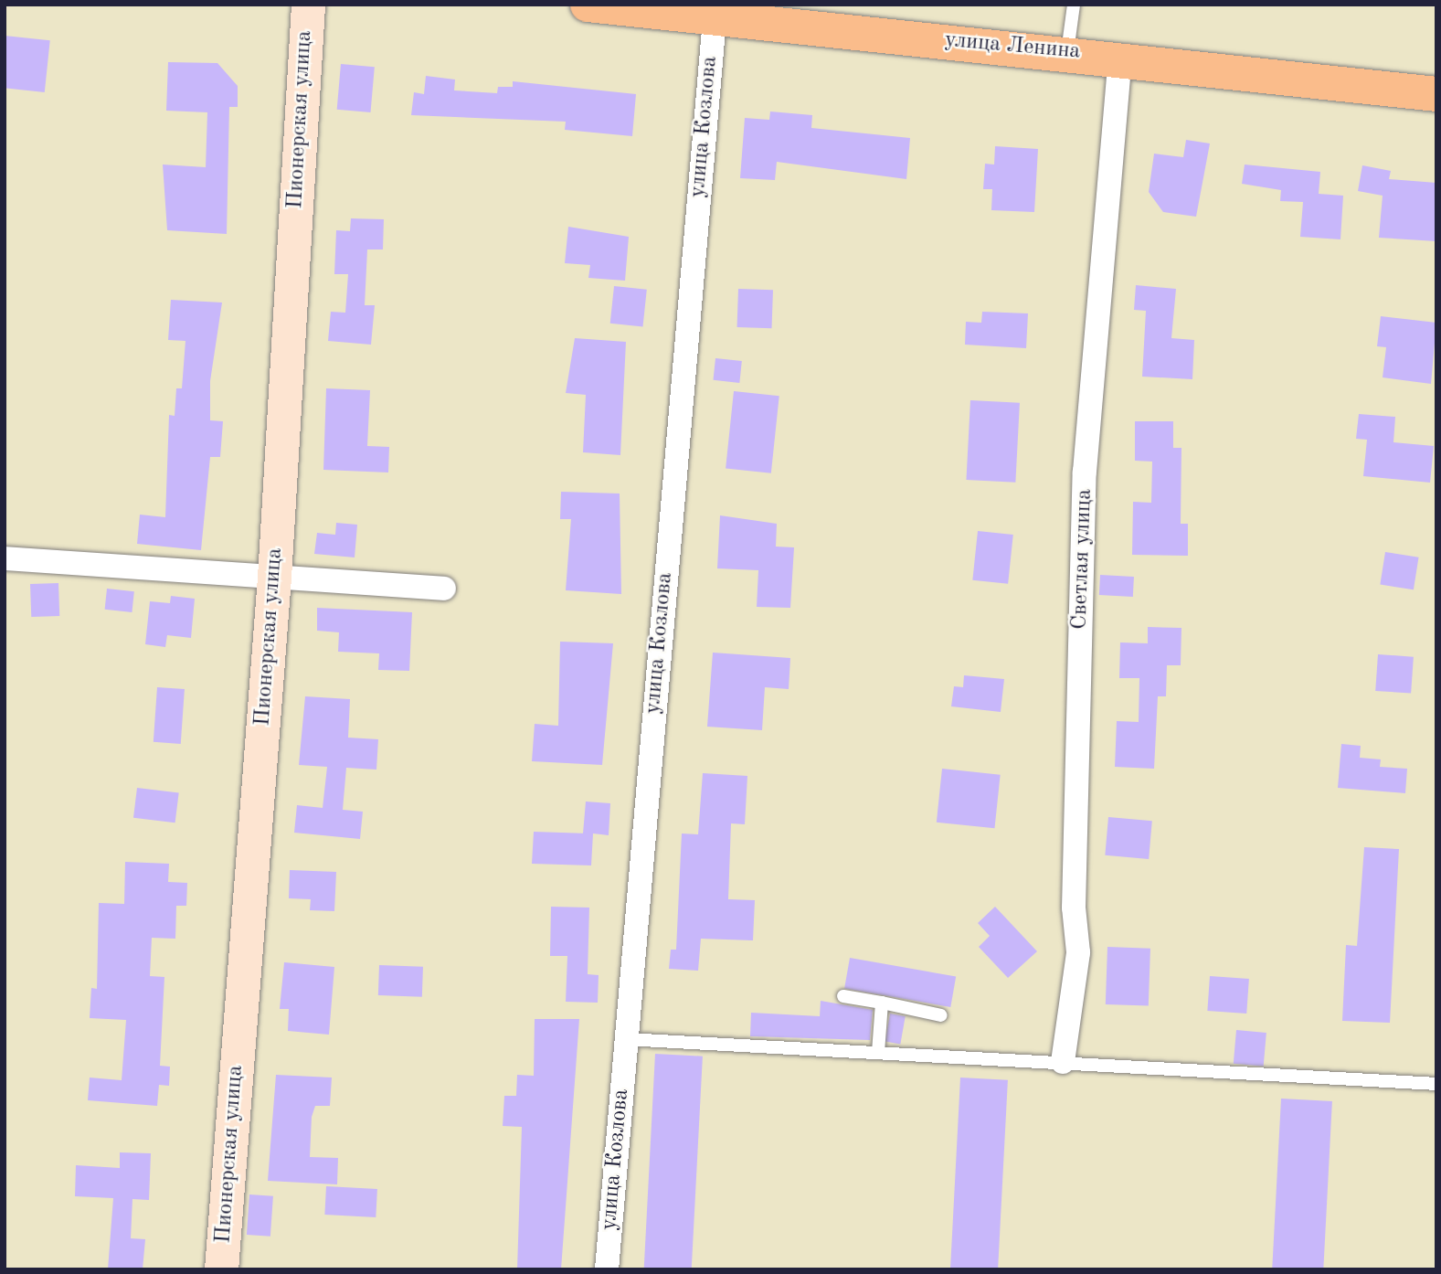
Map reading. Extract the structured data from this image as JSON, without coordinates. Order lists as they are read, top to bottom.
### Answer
{
  "streets": {
    "main road": ["улица Ленина"],
    "street": ["Пионерская улица", "улица Козлова", "Светлая улица"]
  },
  "crossings": [
    ["улица Ленина", "улица Козлова"],
    ["улица Ленина", "Светлая улица"]
  ]
}
